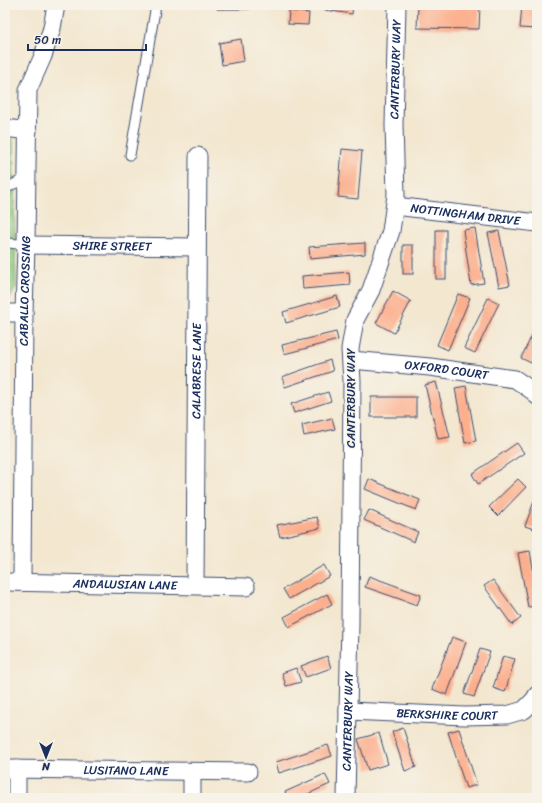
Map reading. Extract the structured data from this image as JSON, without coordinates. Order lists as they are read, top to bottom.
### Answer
{
  "streets": {
    "street": [
      "CANTERBURY WAY",
      "NOTTINGHAM DRIVE",
      "SHIRE STREET",
      "CABALLO CROSSING",
      "OXFORD COURT",
      "CALABRESE LANE",
      "ANDALUSIAN LANE",
      "BERKSHIRE COURT",
      "LUSITANO LANE"
    ]
  },
  "crossings": [
    ["CANTERBURY WAY", "NOTTINGHAM DRIVE"],
    ["CANTERBURY WAY", "OXFORD COURT"],
    ["CANTERBURY WAY", "BERKSHIRE COURT"],
    ["SHIRE STREET", "CABALLO CROSSING"],
    ["SHIRE STREET", "CALABRESE LANE"],
    ["CABALLO CROSSING", "ANDALUSIAN LANE"],
    ["CALABRESE LANE", "ANDALUSIAN LANE"]
  ],
  "scale_bar": "50 m",
  "north": "bottom"
}
